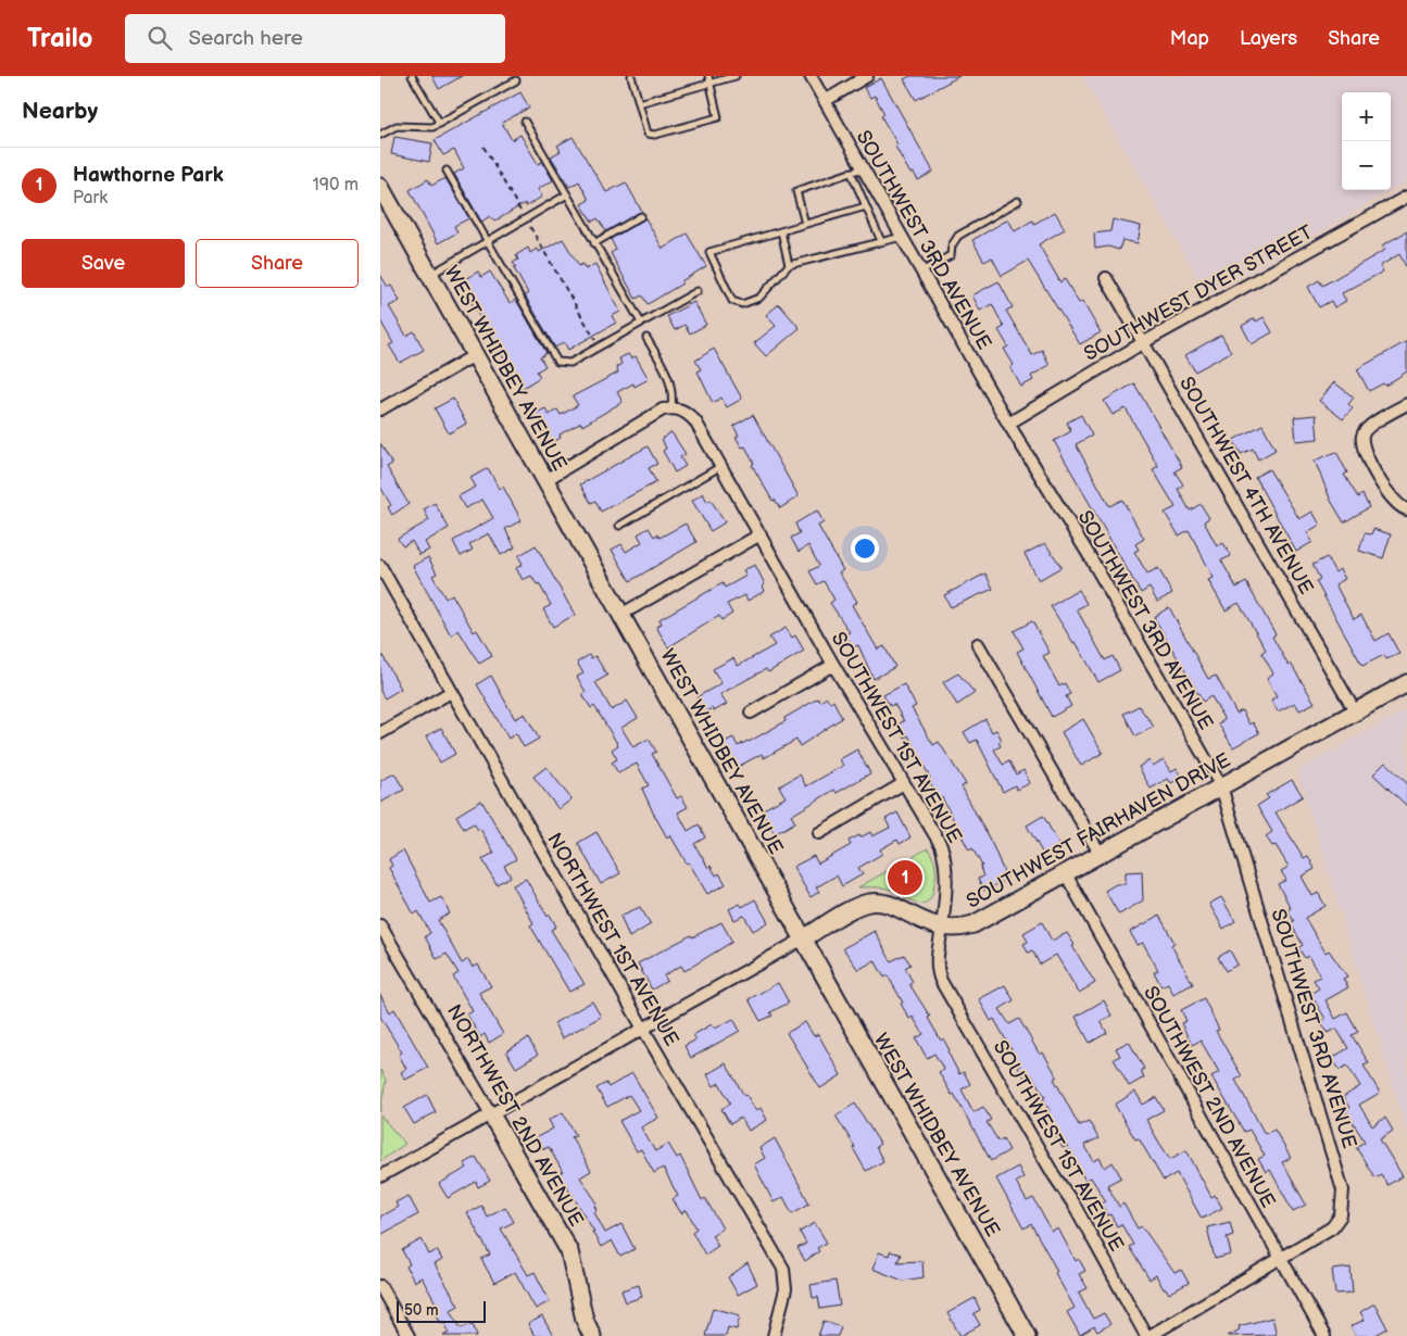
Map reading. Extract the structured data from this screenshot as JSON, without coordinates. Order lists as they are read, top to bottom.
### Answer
{
  "streets": {
    "street": [
      "SOUTHWEST 3RD AVENUE",
      "SOUTHWEST DYER STREET",
      "WEST WHIDBEY AVENUE",
      "SOUTHWEST 4TH AVENUE",
      "SOUTHWEST 1ST AVENUE",
      "SOUTHWEST FAIRHAVEN DRIVE",
      "NORTHWEST 1ST AVENUE",
      "SOUTHWEST 2ND AVENUE",
      "NORTHWEST 2ND AVENUE"
    ]
  },
  "crossings": [
    ["SOUTHWEST 3RD AVENUE", "SOUTHWEST DYER STREET"],
    ["SOUTHWEST 3RD AVENUE", "SOUTHWEST 1ST AVENUE"],
    ["SOUTHWEST 3RD AVENUE", "SOUTHWEST FAIRHAVEN DRIVE"],
    ["SOUTHWEST 3RD AVENUE", "SOUTHWEST 2ND AVENUE"],
    ["SOUTHWEST DYER STREET", "SOUTHWEST 4TH AVENUE"],
    ["WEST WHIDBEY AVENUE", "SOUTHWEST FAIRHAVEN DRIVE"],
    ["SOUTHWEST 4TH AVENUE", "SOUTHWEST FAIRHAVEN DRIVE"],
    ["SOUTHWEST 1ST AVENUE", "SOUTHWEST FAIRHAVEN DRIVE"],
    ["SOUTHWEST FAIRHAVEN DRIVE", "SOUTHWEST 2ND AVENUE"]
  ],
  "scale_bar": "50 m",
  "page": {
    "header": "Trailo",
    "search": "Search here",
    "nav": ["Map", "Layers", "Share"],
    "heading": "Nearby",
    "map_buttons": ["+", "−"],
    "list": [
      {
        "mark": "1",
        "name": "Hawthorne Park",
        "note": "Park",
        "value": "190 m"
      }
    ],
    "buttons": ["Save", "Share"],
    "pins": "1",
    "scale": "50 m"
  }
}
